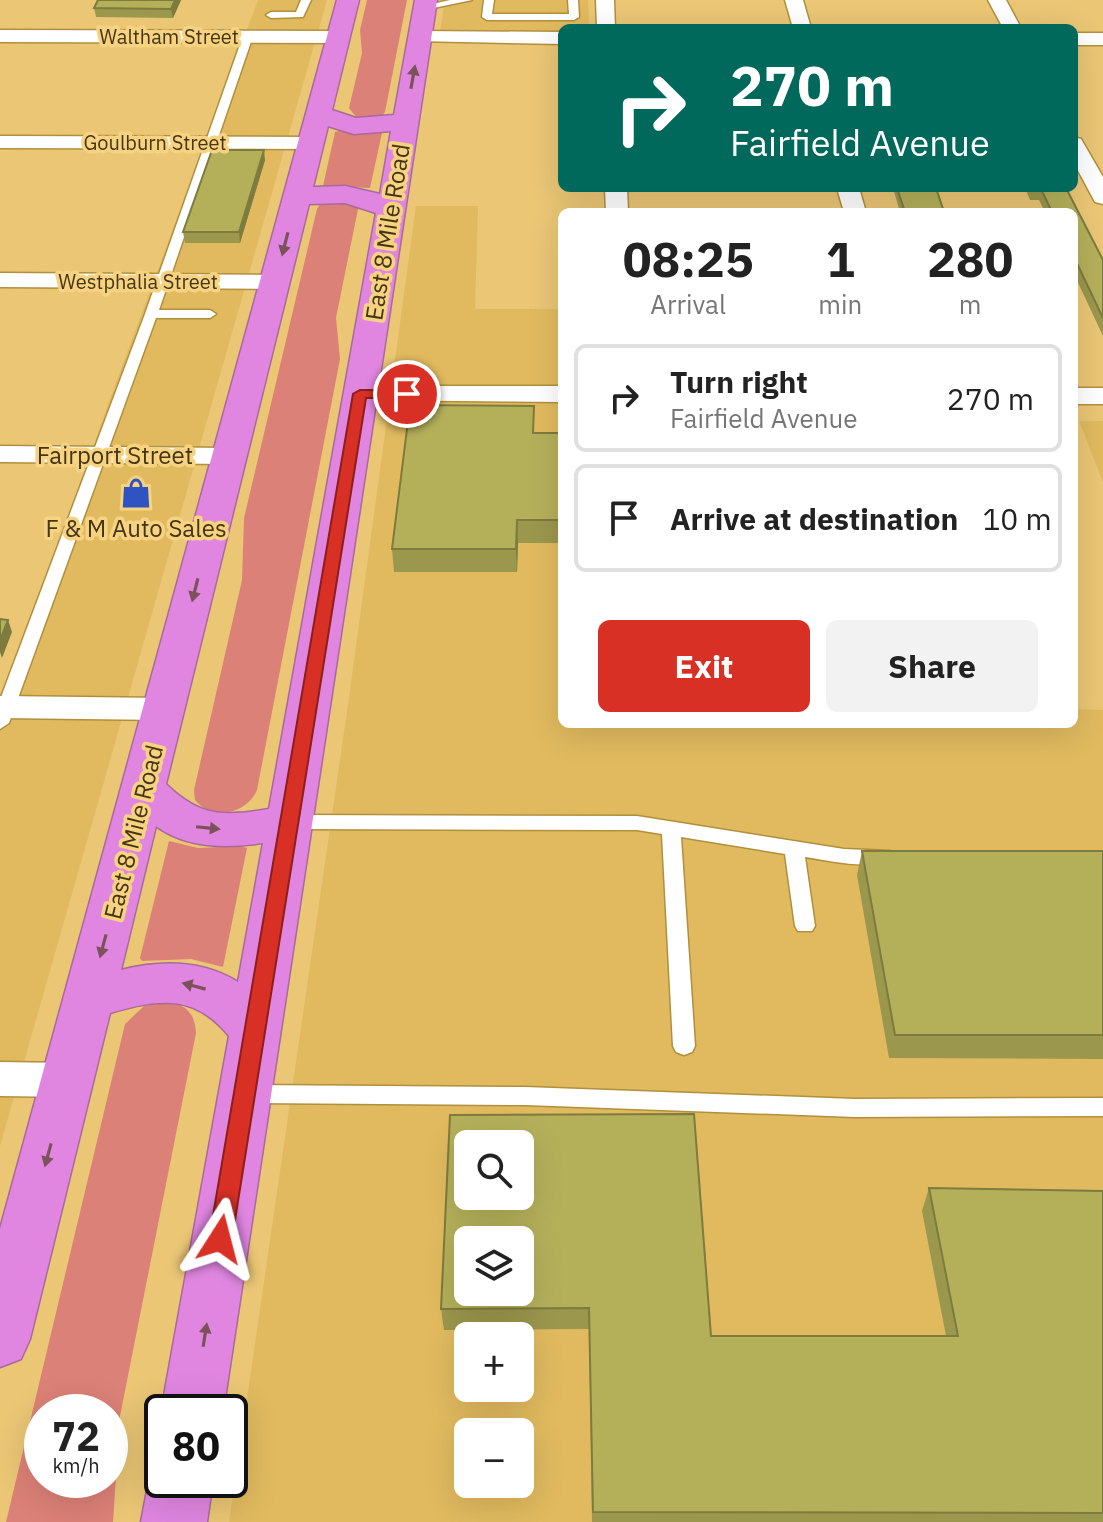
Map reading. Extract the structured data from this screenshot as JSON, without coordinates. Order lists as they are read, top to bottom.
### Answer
{
  "streets": {
    "highway": ["East 8 Mile Road"],
    "street": [
      "Waltham Street",
      "Goulburn Street",
      "Westphalia Street",
      "Fairport Street"
    ]
  },
  "crossings": [
    ["Waltham Street", "East 8 Mile Road"],
    ["Goulburn Street", "East 8 Mile Road"],
    ["East 8 Mile Road", "Westphalia Street"],
    ["East 8 Mile Road", "Fairport Street"]
  ],
  "places": {
    "shop": ["F & M Auto Sales"]
  },
  "page": {
    "turn": ["270 m", "Fairfield Avenue"],
    "eta": [
      "08:25",
      "Arrival",
      "1",
      "min",
      "280",
      "m"
    ],
    "list": [
      {
        "name": "Turn right",
        "note": "Fairfield Avenue",
        "value": "270 m"
      },
      {
        "name": "Arrive at destination",
        "value": "10 m"
      }
    ],
    "buttons": ["Exit", "Share"],
    "map_buttons": ["+", "−"],
    "speed": "72 km/h",
    "limit": "80"
  }
}
